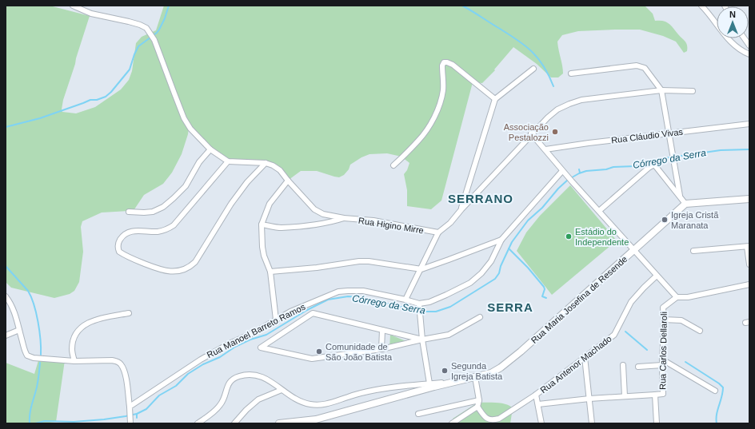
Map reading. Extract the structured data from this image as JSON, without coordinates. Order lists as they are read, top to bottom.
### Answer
{
  "streets": {
    "main road": ["Rua Maria Josefina de Resende"],
    "street": [
      "Rua Cláudio Vivas",
      "Rua Higino Mirre",
      "Rua Manoel Barreto Ramos",
      "Rua Carlos Dellaroli",
      "Rua Antenor Machado"
    ]
  },
  "districts": ["SERRANO", "SERRA"],
  "water": ["Córrego da Serra"],
  "places": [
    "Associação Pestalozzi",
    "Igreja Cristã Maranata",
    "Estádio do Independente",
    "Comunidade de São João Batista",
    "Segunda Igreja Batista"
  ],
  "north": "top"
}
